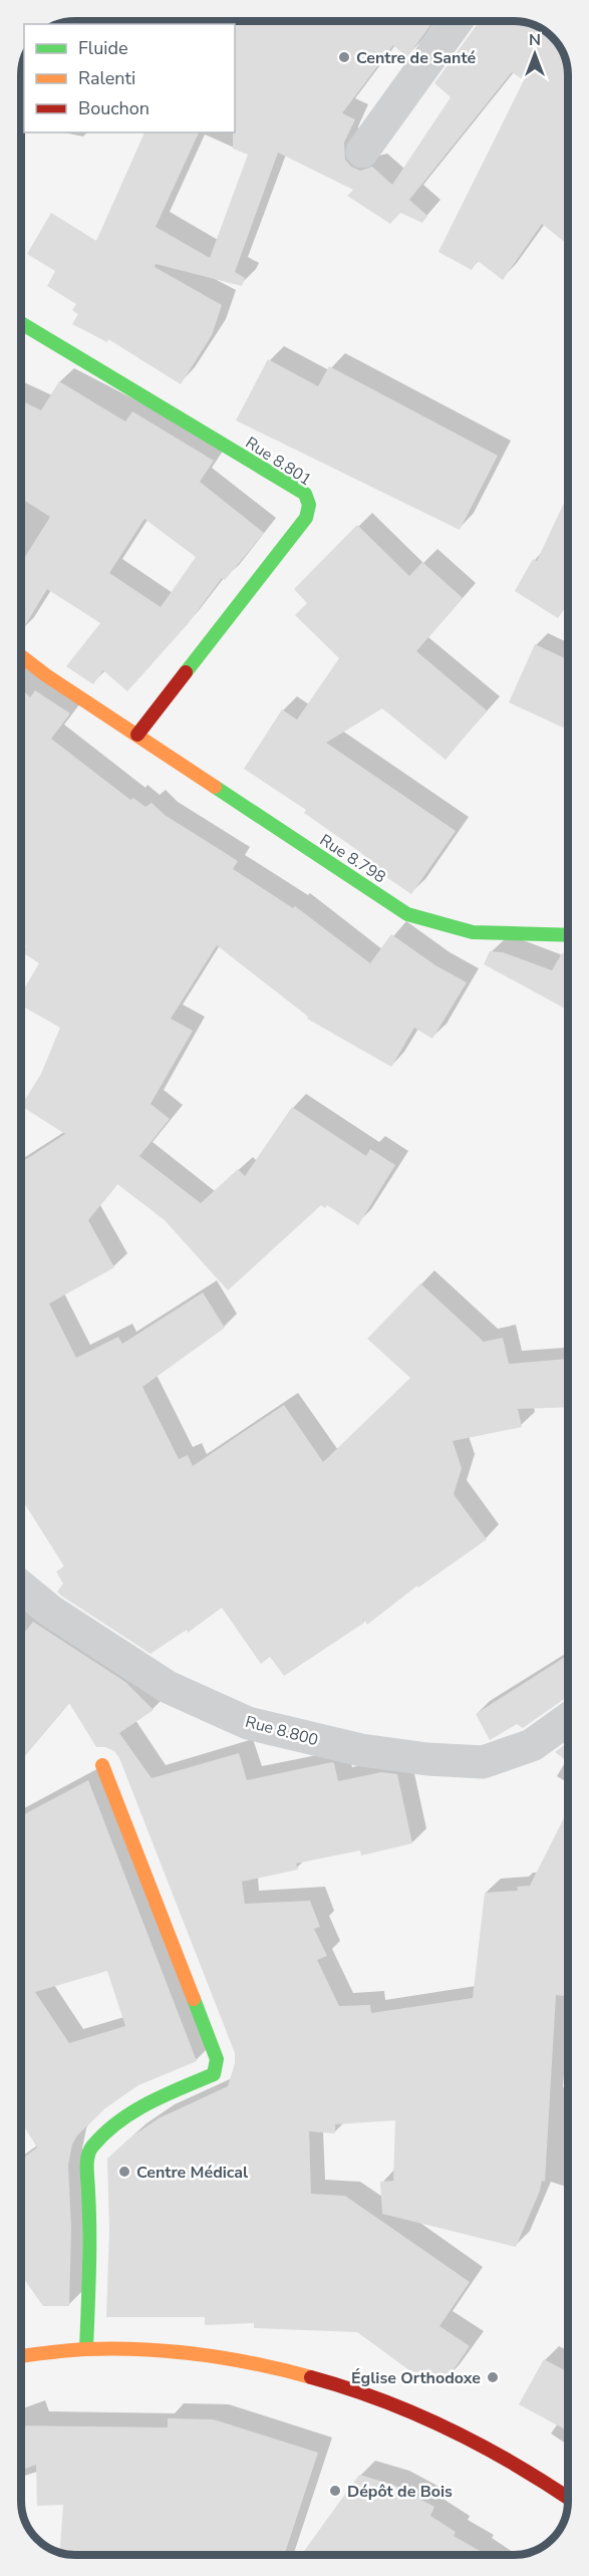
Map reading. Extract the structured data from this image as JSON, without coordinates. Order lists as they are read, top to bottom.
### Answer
{
  "streets": {
    "street": ["Rue 8.801", "Rue 8.798", "Rue 8.800"]
  },
  "crossings": [
    ["Rue 8.801", "Rue 8.798"]
  ],
  "places": [
    "Centre de Santé",
    "Centre Médical",
    "Église Orthodoxe",
    "Dépôt de Bois"
  ],
  "legend": ["Fluide", "Ralenti", "Bouchon"],
  "north": "top"
}
